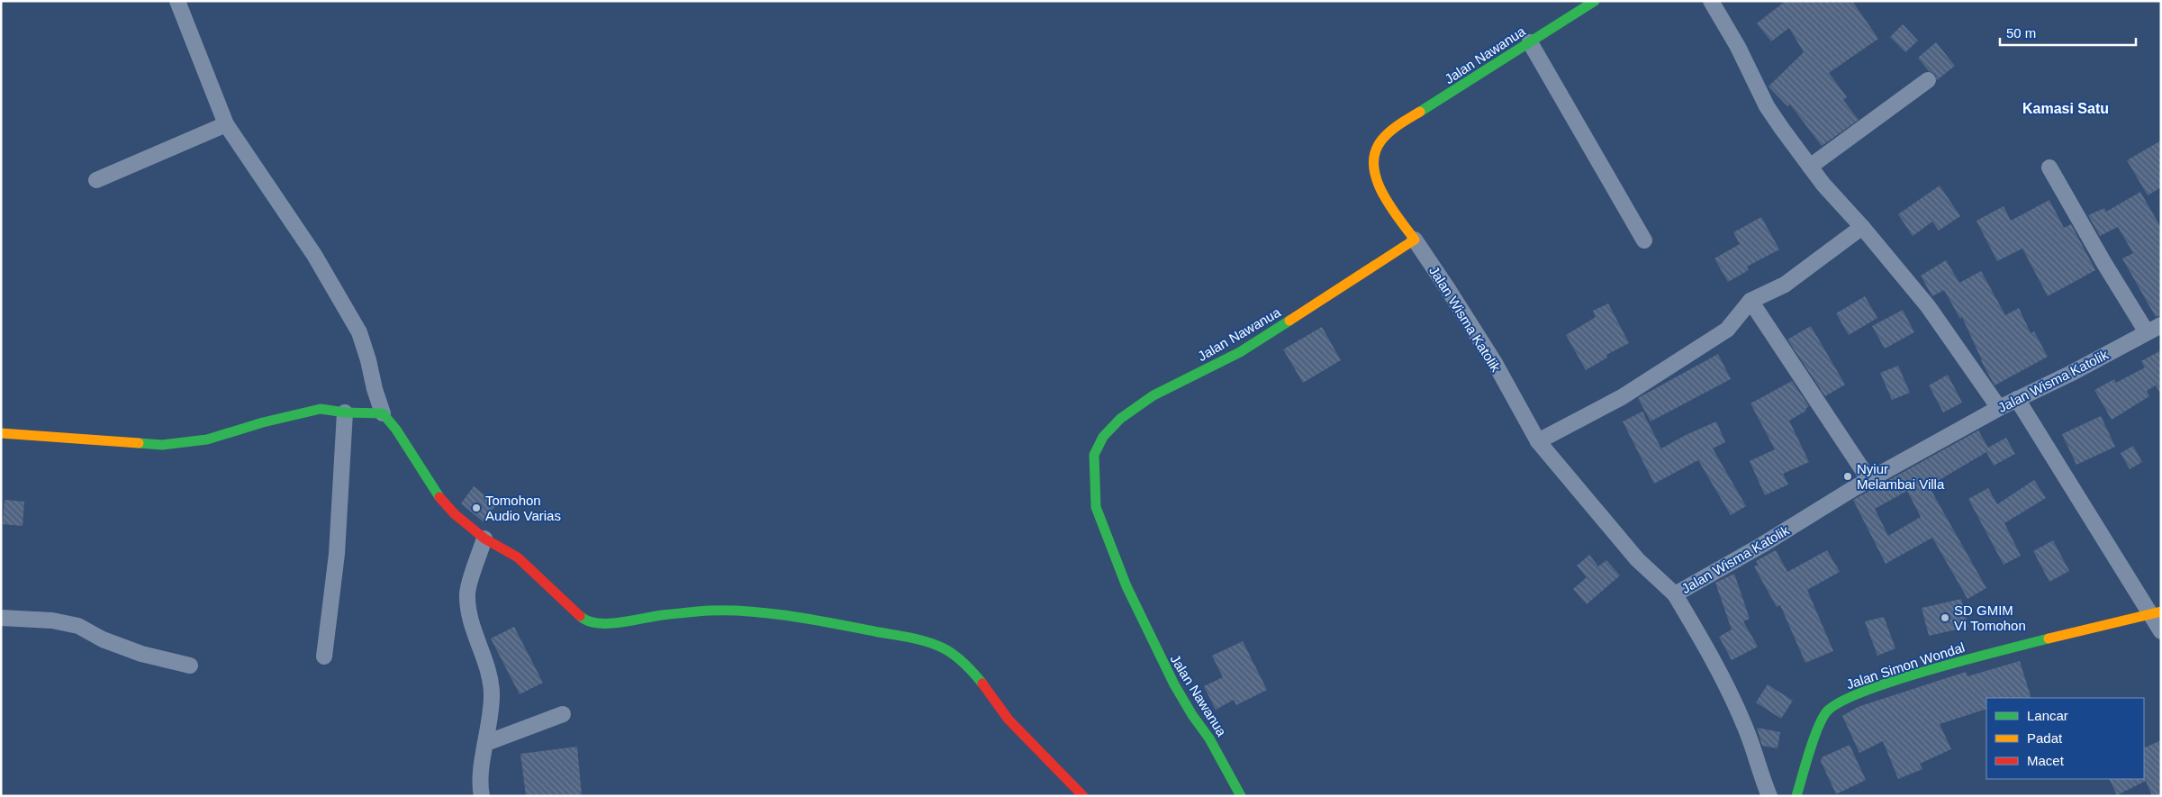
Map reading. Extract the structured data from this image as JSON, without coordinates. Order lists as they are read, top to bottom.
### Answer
{
  "streets": {
    "street": ["Jalan Nawanua", "Jalan Wisma Katolik", "Jalan Simon Wondal"]
  },
  "crossings": [
    ["Jalan Nawanua", "Jalan Wisma Katolik"]
  ],
  "districts": ["Kamasi Satu"],
  "places": ["Nyiur Melambai Villa", "Tomohon Audio Varias", "SD GMIM VI Tomohon"],
  "legend": ["Lancar", "Padat", "Macet"],
  "scale_bar": "50 m"
}
